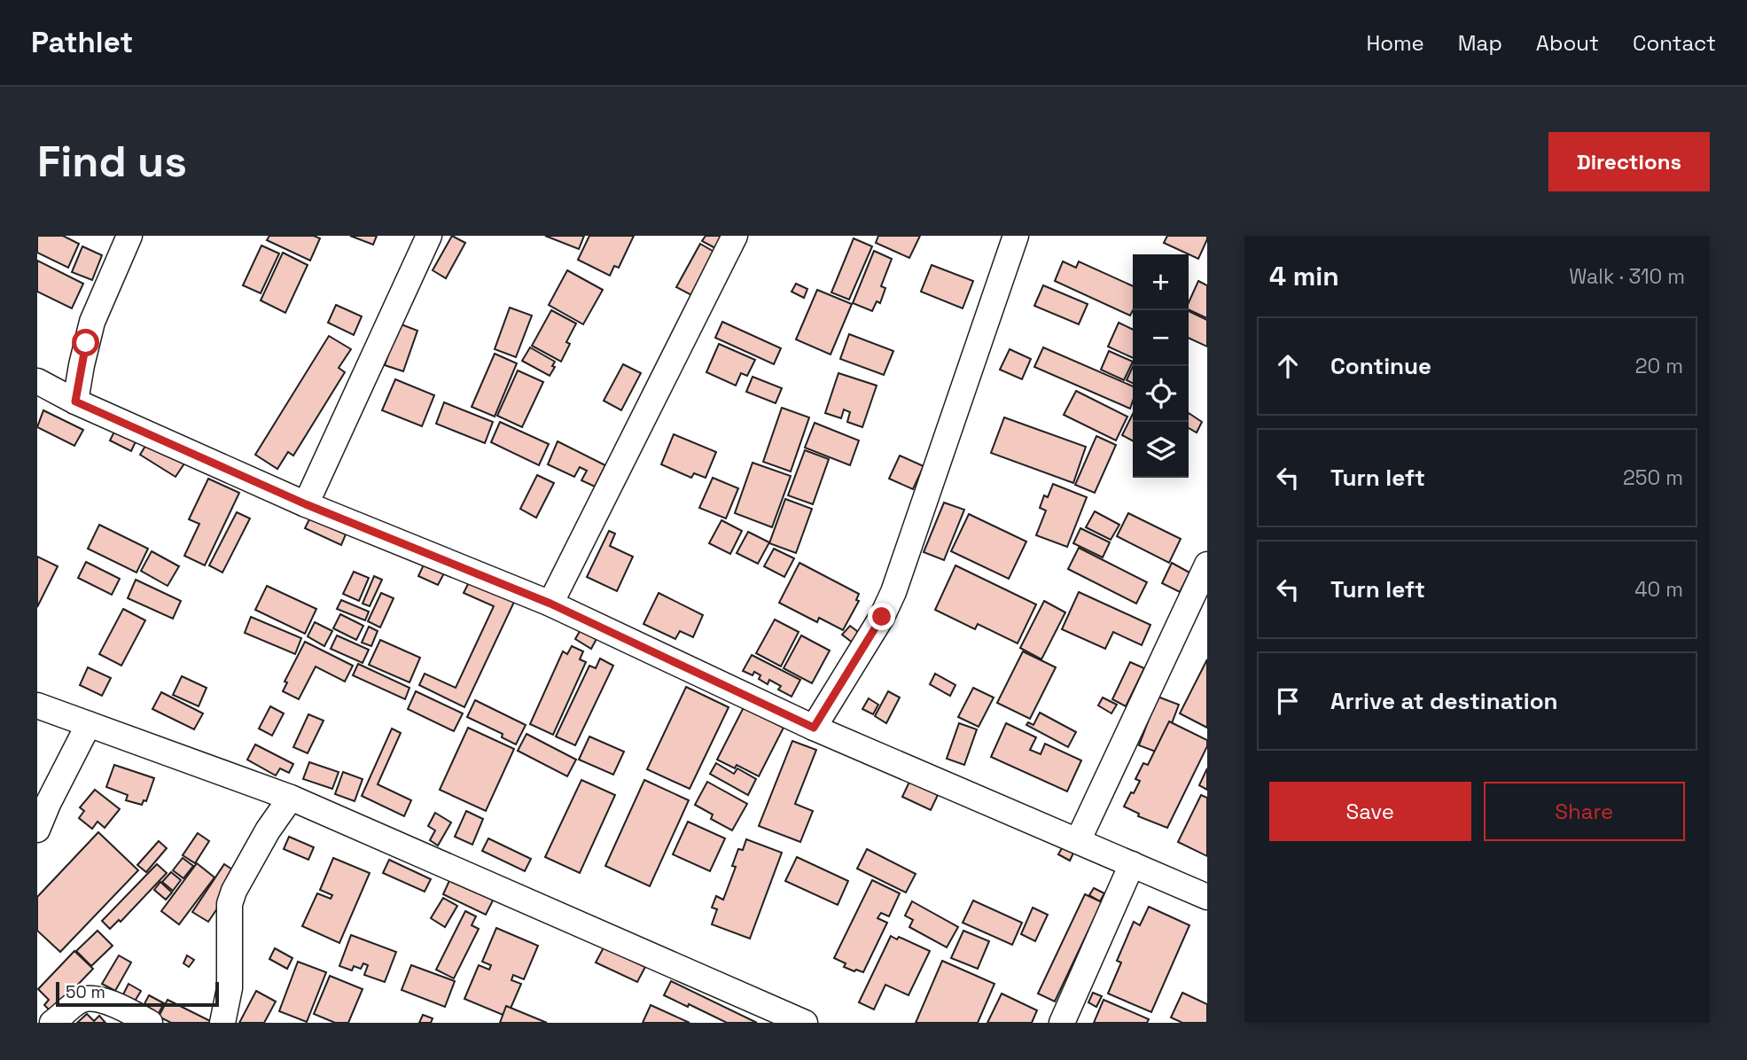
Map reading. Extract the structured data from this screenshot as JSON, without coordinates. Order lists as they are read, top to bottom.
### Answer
{
  "scale_bar": "50 m",
  "page": {
    "header": "Pathlet",
    "nav": [
      "Home",
      "Map",
      "About",
      "Contact"
    ],
    "buttons": [
      "Directions",
      ["Save", "Share"]
    ],
    "title": "Find us",
    "heading": ["4 min", "Walk · 310 m"],
    "map_buttons": ["+", "−"],
    "list": [
      ["Continue", "20 m"],
      ["Turn left", "250 m"],
      ["Turn left", "40 m"],
      "Arrive at destination"
    ],
    "scale": "50 m"
  }
}
